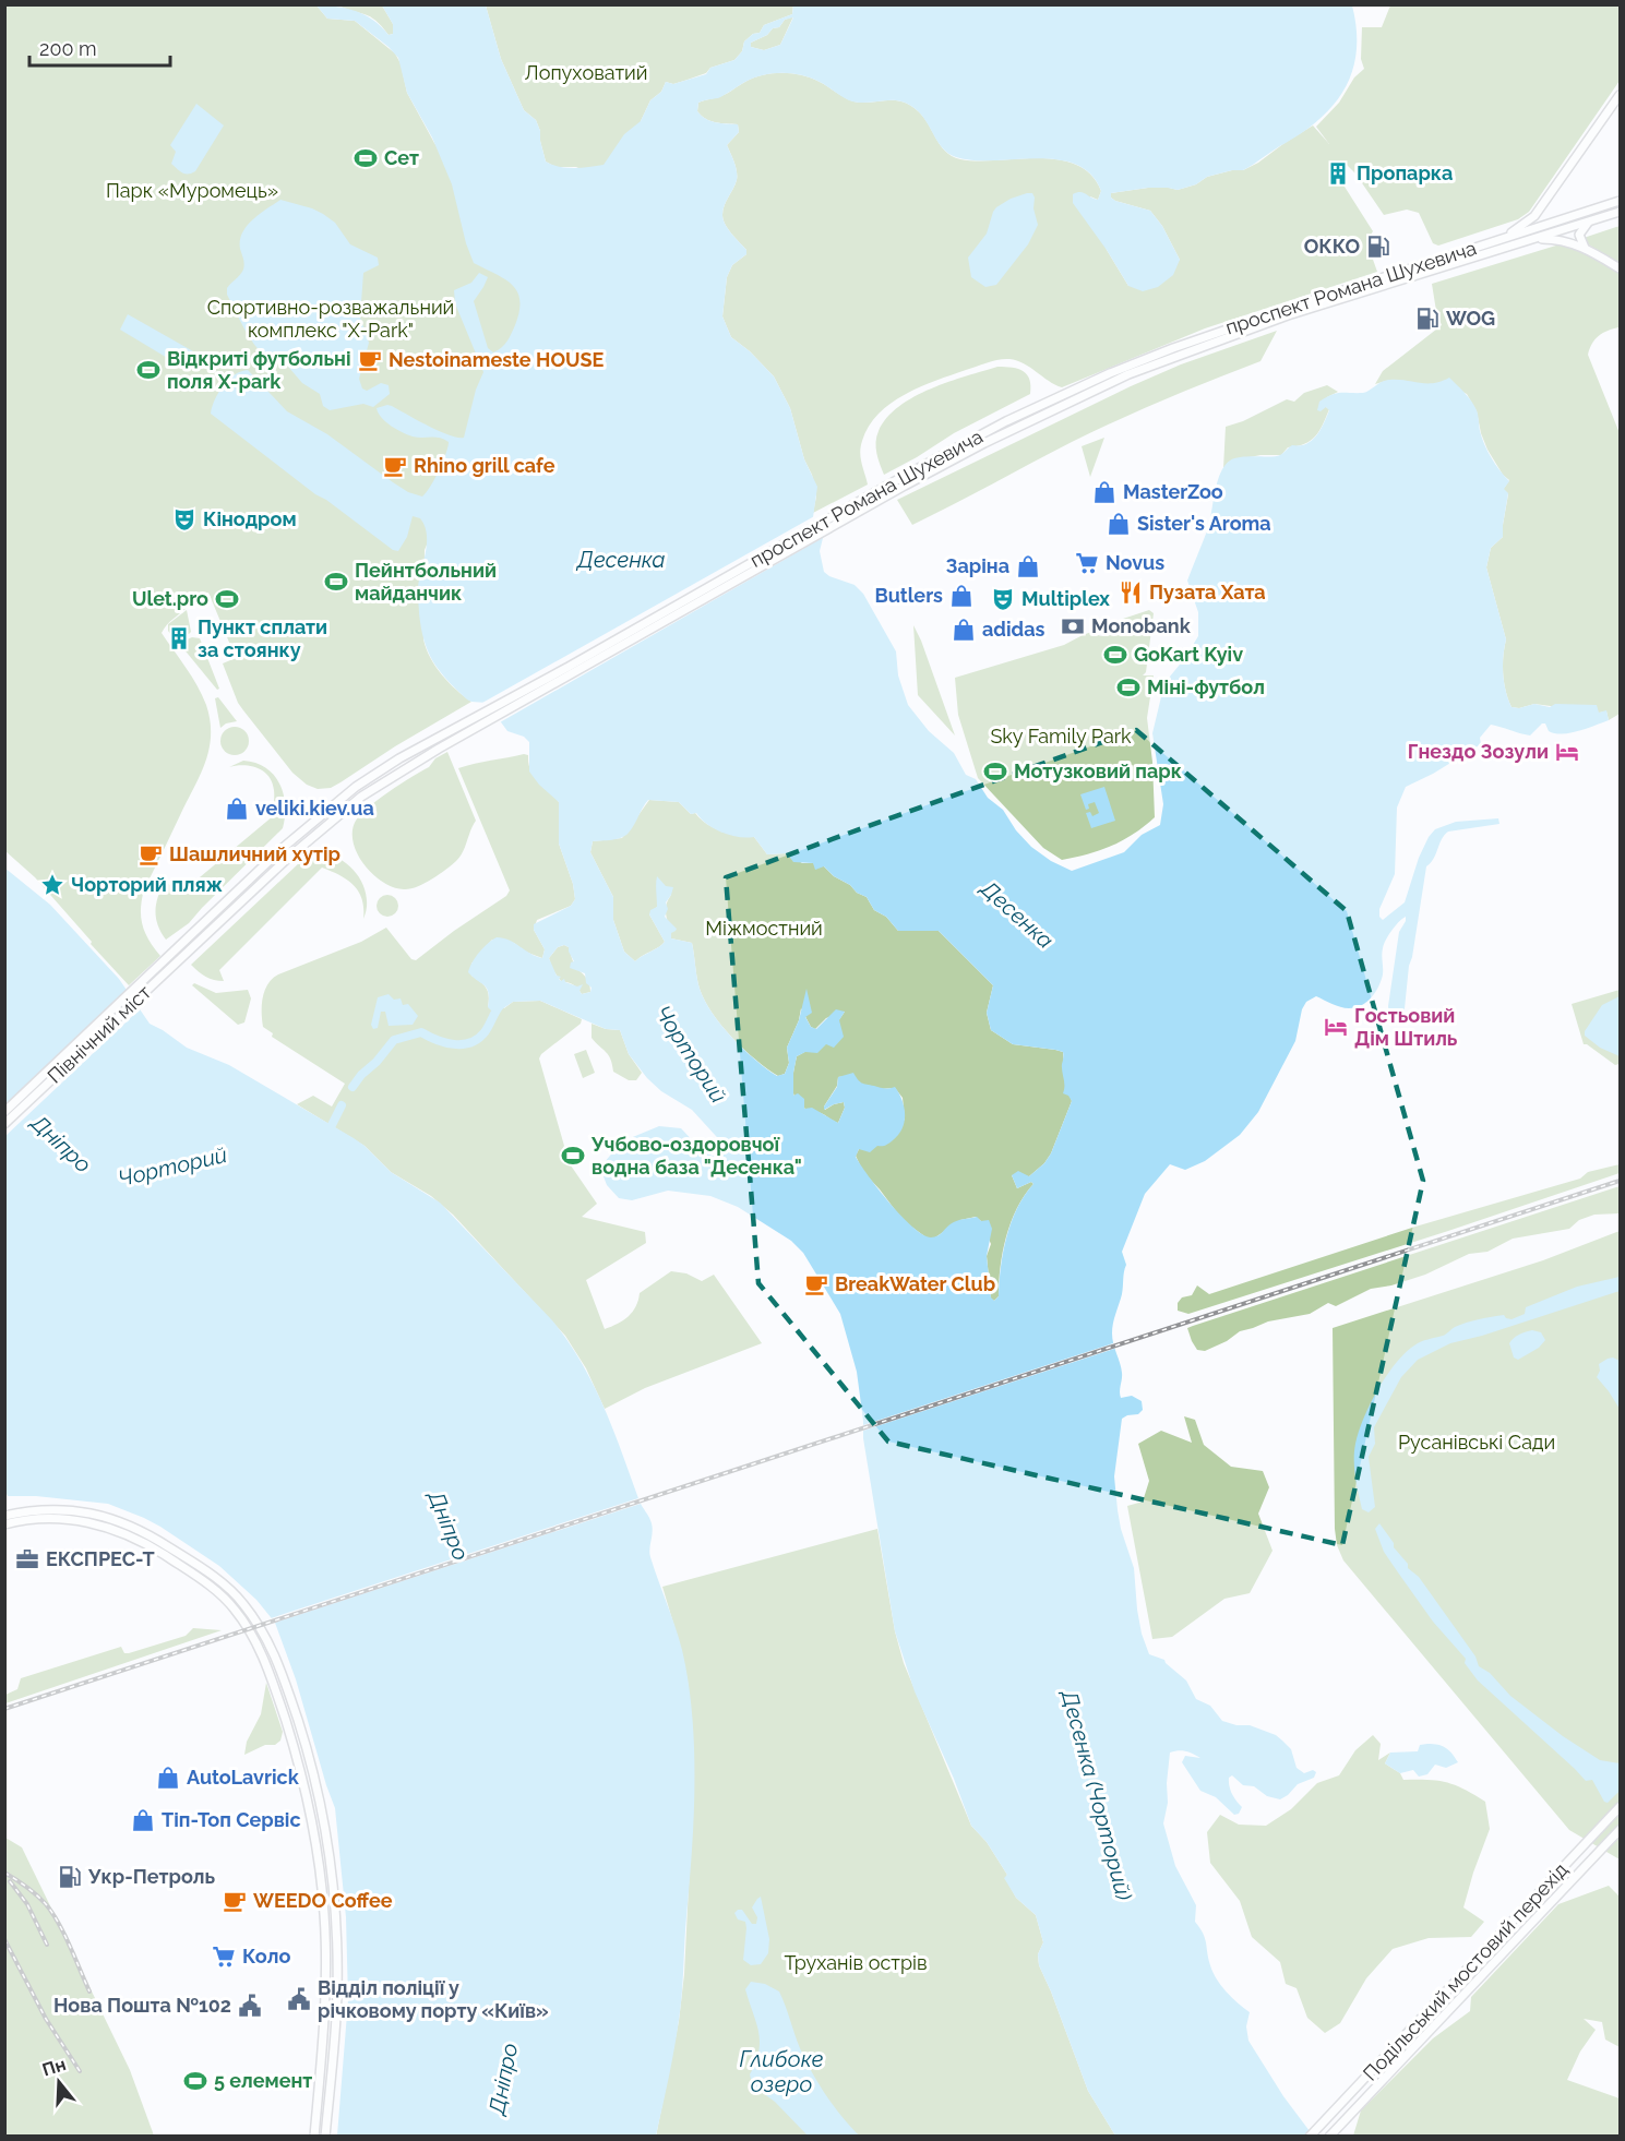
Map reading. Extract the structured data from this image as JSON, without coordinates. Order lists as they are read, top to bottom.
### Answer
{
  "streets": {
    "main road": ["проспект Романа Шухевича", "Північний міст", "Подільський мостовий перехід"]
  },
  "crossings": [
    ["проспект Романа Шухевича", "Північний міст"]
  ],
  "water": [
    "Десенка",
    "Чорторий",
    "Дніпро",
    "Десенка (Чорторий)",
    "Глибоке озеро"
  ],
  "parks": [
    "Лопуховатий",
    "Парк «Муромець»",
    "Спортивно-розважальний комплекс \"Х-Park\"",
    "Sky Family Park",
    "Міжмостний",
    "Русанівські Сади",
    "Труханів острів"
  ],
  "places": {
    "sports": [
      "Сет",
      "Відкриті футбольні поля X-park",
      "Пейнтбольний майданчик",
      "Ulet.pro",
      "GoKart Kyiv",
      "Міні-футбол",
      "Мотузковий парк",
      "Учбово-оздоровчої водна база \"Десенка\"",
      "5 елемент"
    ],
    "building": ["Пропарка", "Пункт сплати за стоянку"],
    "fuel station": ["ОККО", "WOG", "Укр-Петроль"],
    "cafe": [
      "Nestoinameste HOUSE",
      "Rhino grill cafe",
      "Шашличний хутір",
      "BreakWater Club",
      "WEEDO Coffee"
    ],
    "shop": [
      "MasterZoo",
      "Sister's Aroma",
      "Заріна",
      "Butlers",
      "adidas",
      "veliki.kiev.ua",
      "AutoLavrick",
      "Тіп-Топ Сервіс"
    ],
    "theatre": ["Кінодром", "Multiplex"],
    "supermarket": ["Novus", "Коло"],
    "restaurant": ["Пузата Хата"],
    "bank": ["Monobank"],
    "hotel": ["Гнездо Зозули", "Гостьовий Дім Штиль"],
    "place": ["Чорторий пляж"],
    "office": ["ЕКСПРЕС-Т"],
    "public building": ["Відділ поліції у річковому порту «Київ»", "Нова Пошта №102"]
  },
  "scale_bar": "200 m",
  "north": "top"
}
